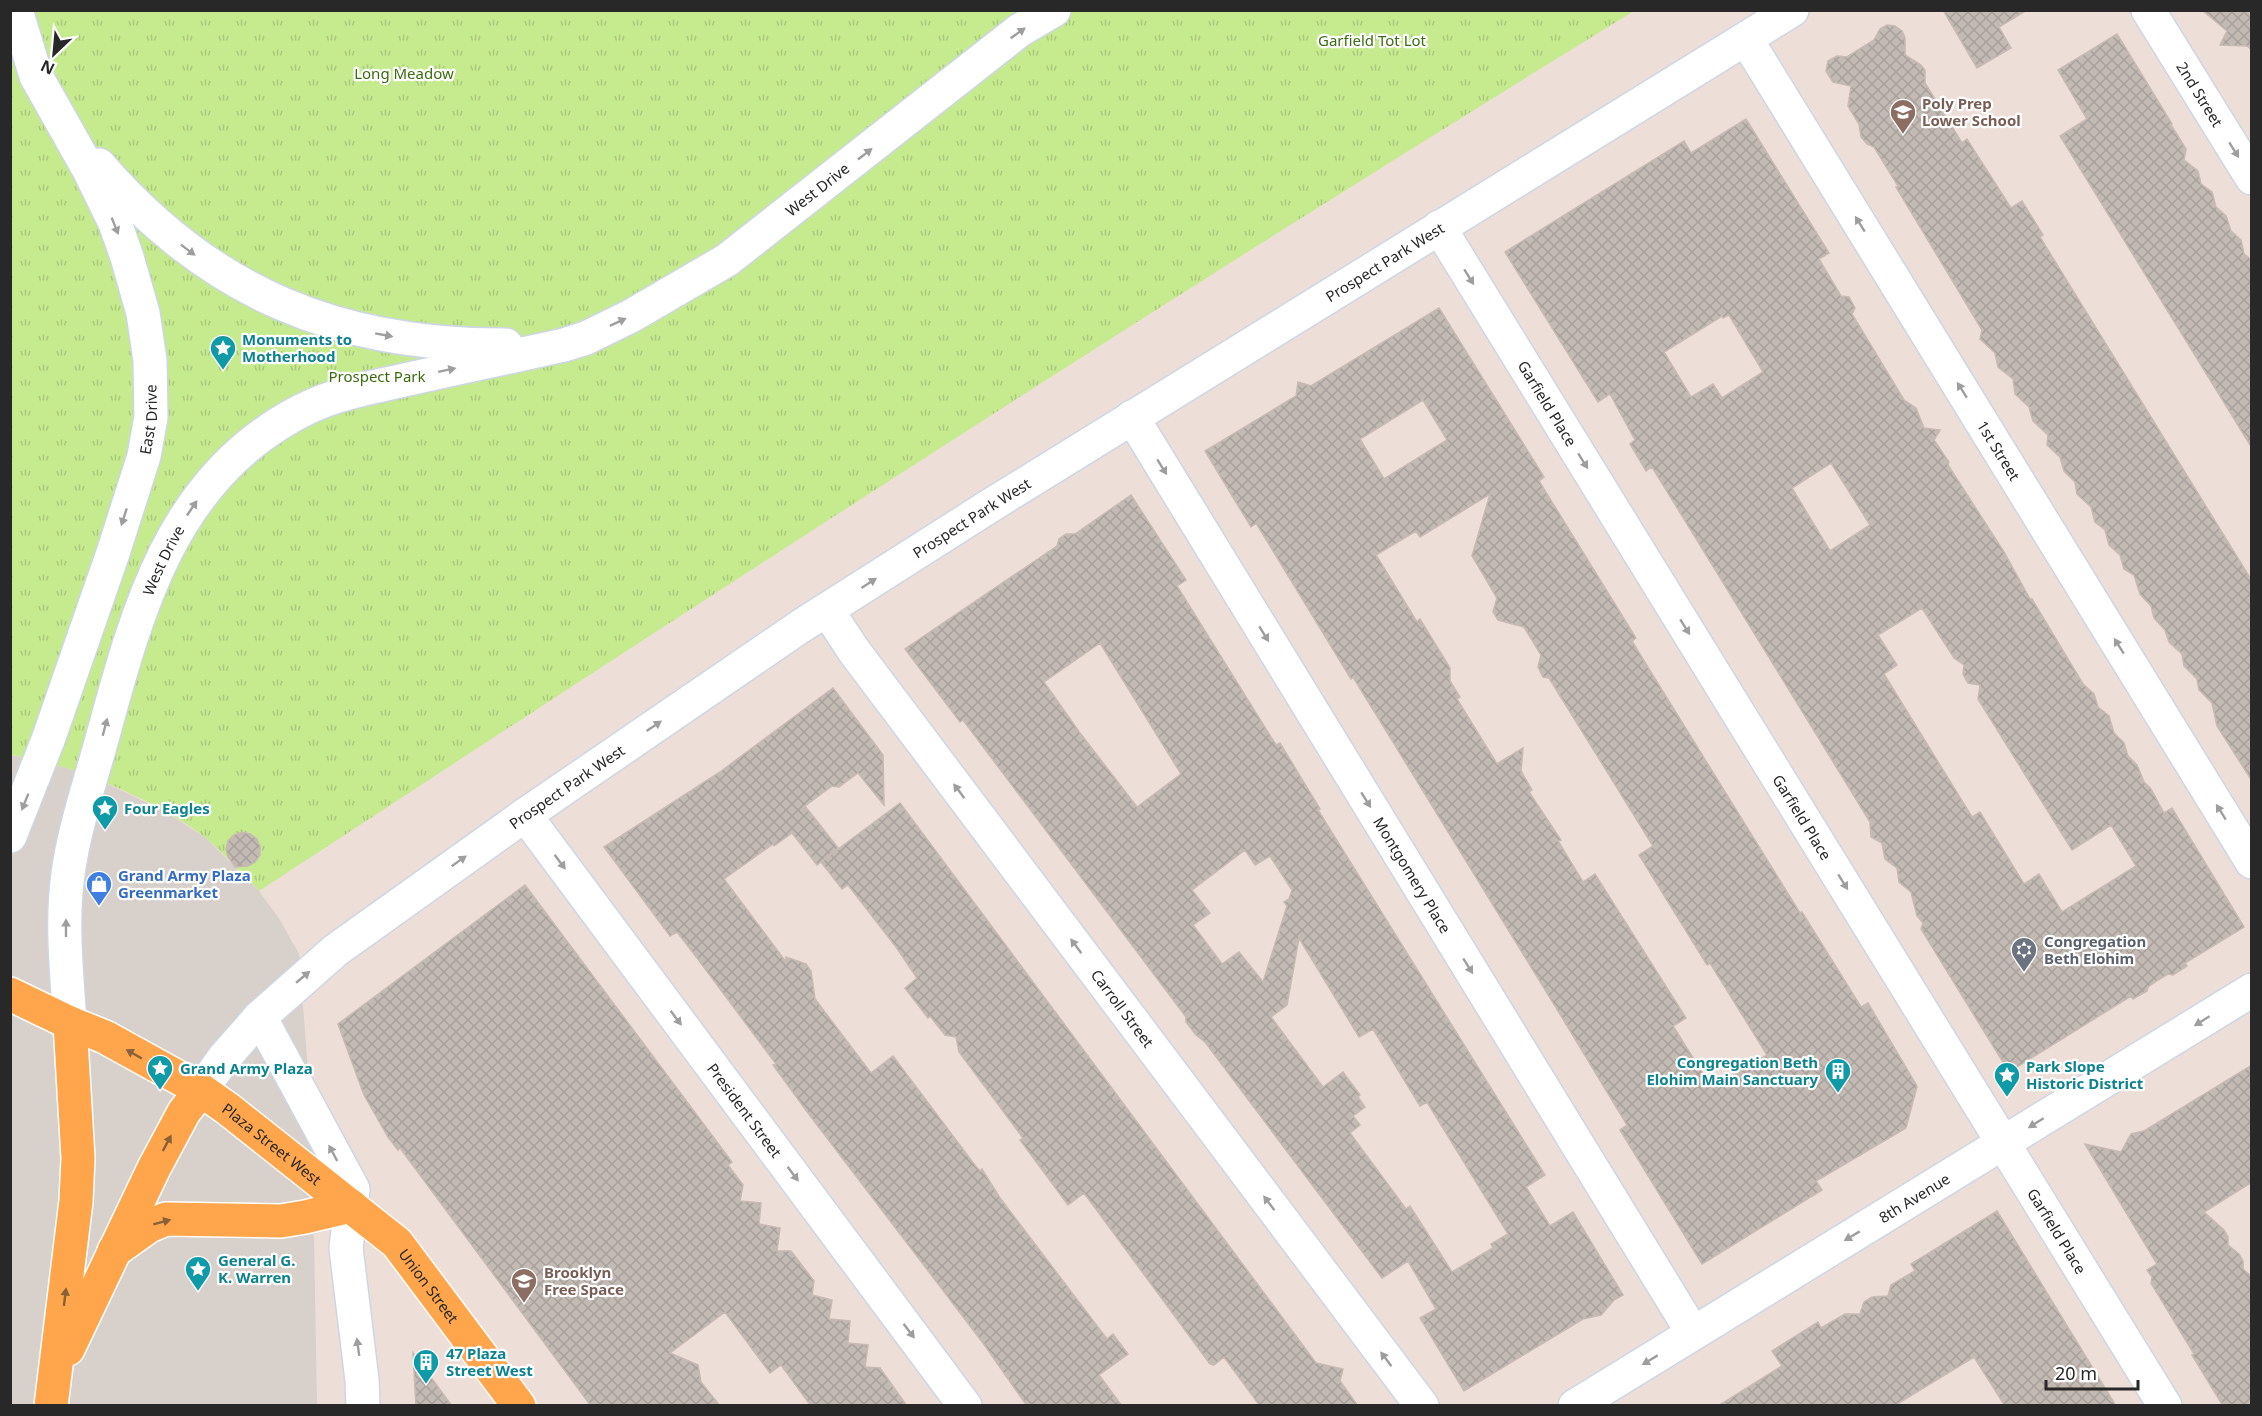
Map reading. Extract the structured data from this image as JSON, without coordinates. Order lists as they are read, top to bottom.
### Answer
{
  "streets": {
    "main road": ["Plaza Street West", "Union Street"],
    "street": [
      "2nd Street",
      "West Drive",
      "Prospect Park West",
      "Garfield Place",
      "East Drive",
      "1st Street",
      "Montgomery Place",
      "Carroll Street",
      "President Street",
      "8th Avenue"
    ]
  },
  "crossings": [
    ["West Drive", "East Drive"],
    ["West Drive", "Plaza Street West"],
    ["Prospect Park West", "Garfield Place"],
    ["Prospect Park West", "1st Street"],
    ["Prospect Park West", "Montgomery Place"],
    ["Prospect Park West", "Carroll Street"],
    ["Prospect Park West", "President Street"],
    ["Prospect Park West", "Plaza Street West"],
    ["Garfield Place", "8th Avenue"],
    ["Montgomery Place", "8th Avenue"],
    ["Plaza Street West", "Union Street"]
  ],
  "one_way": [
    "2nd Street",
    "Prospect Park West",
    "Garfield Place",
    "East Drive",
    "1st Street",
    "Montgomery Place",
    "Carroll Street",
    "President Street",
    "Plaza Street West",
    "8th Avenue"
  ],
  "parks": ["Garfield Tot Lot", "Long Meadow", "Prospect Park"],
  "places": {
    "school or university": ["Poly Prep Lower School", "Brooklyn Free Space"],
    "place": [
      "Monuments to Motherhood",
      "Four Eagles",
      "Grand Army Plaza",
      "Park Slope Historic District",
      "General G. K. Warren"
    ],
    "shop": ["Grand Army Plaza Greenmarket"],
    "synagogue": ["Congregation Beth Elohim"],
    "building": ["Congregation Beth Elohim Main Sanctuary", "47 Plaza Street West"]
  },
  "scale_bar": "20 m",
  "north": "bottom left"
}
